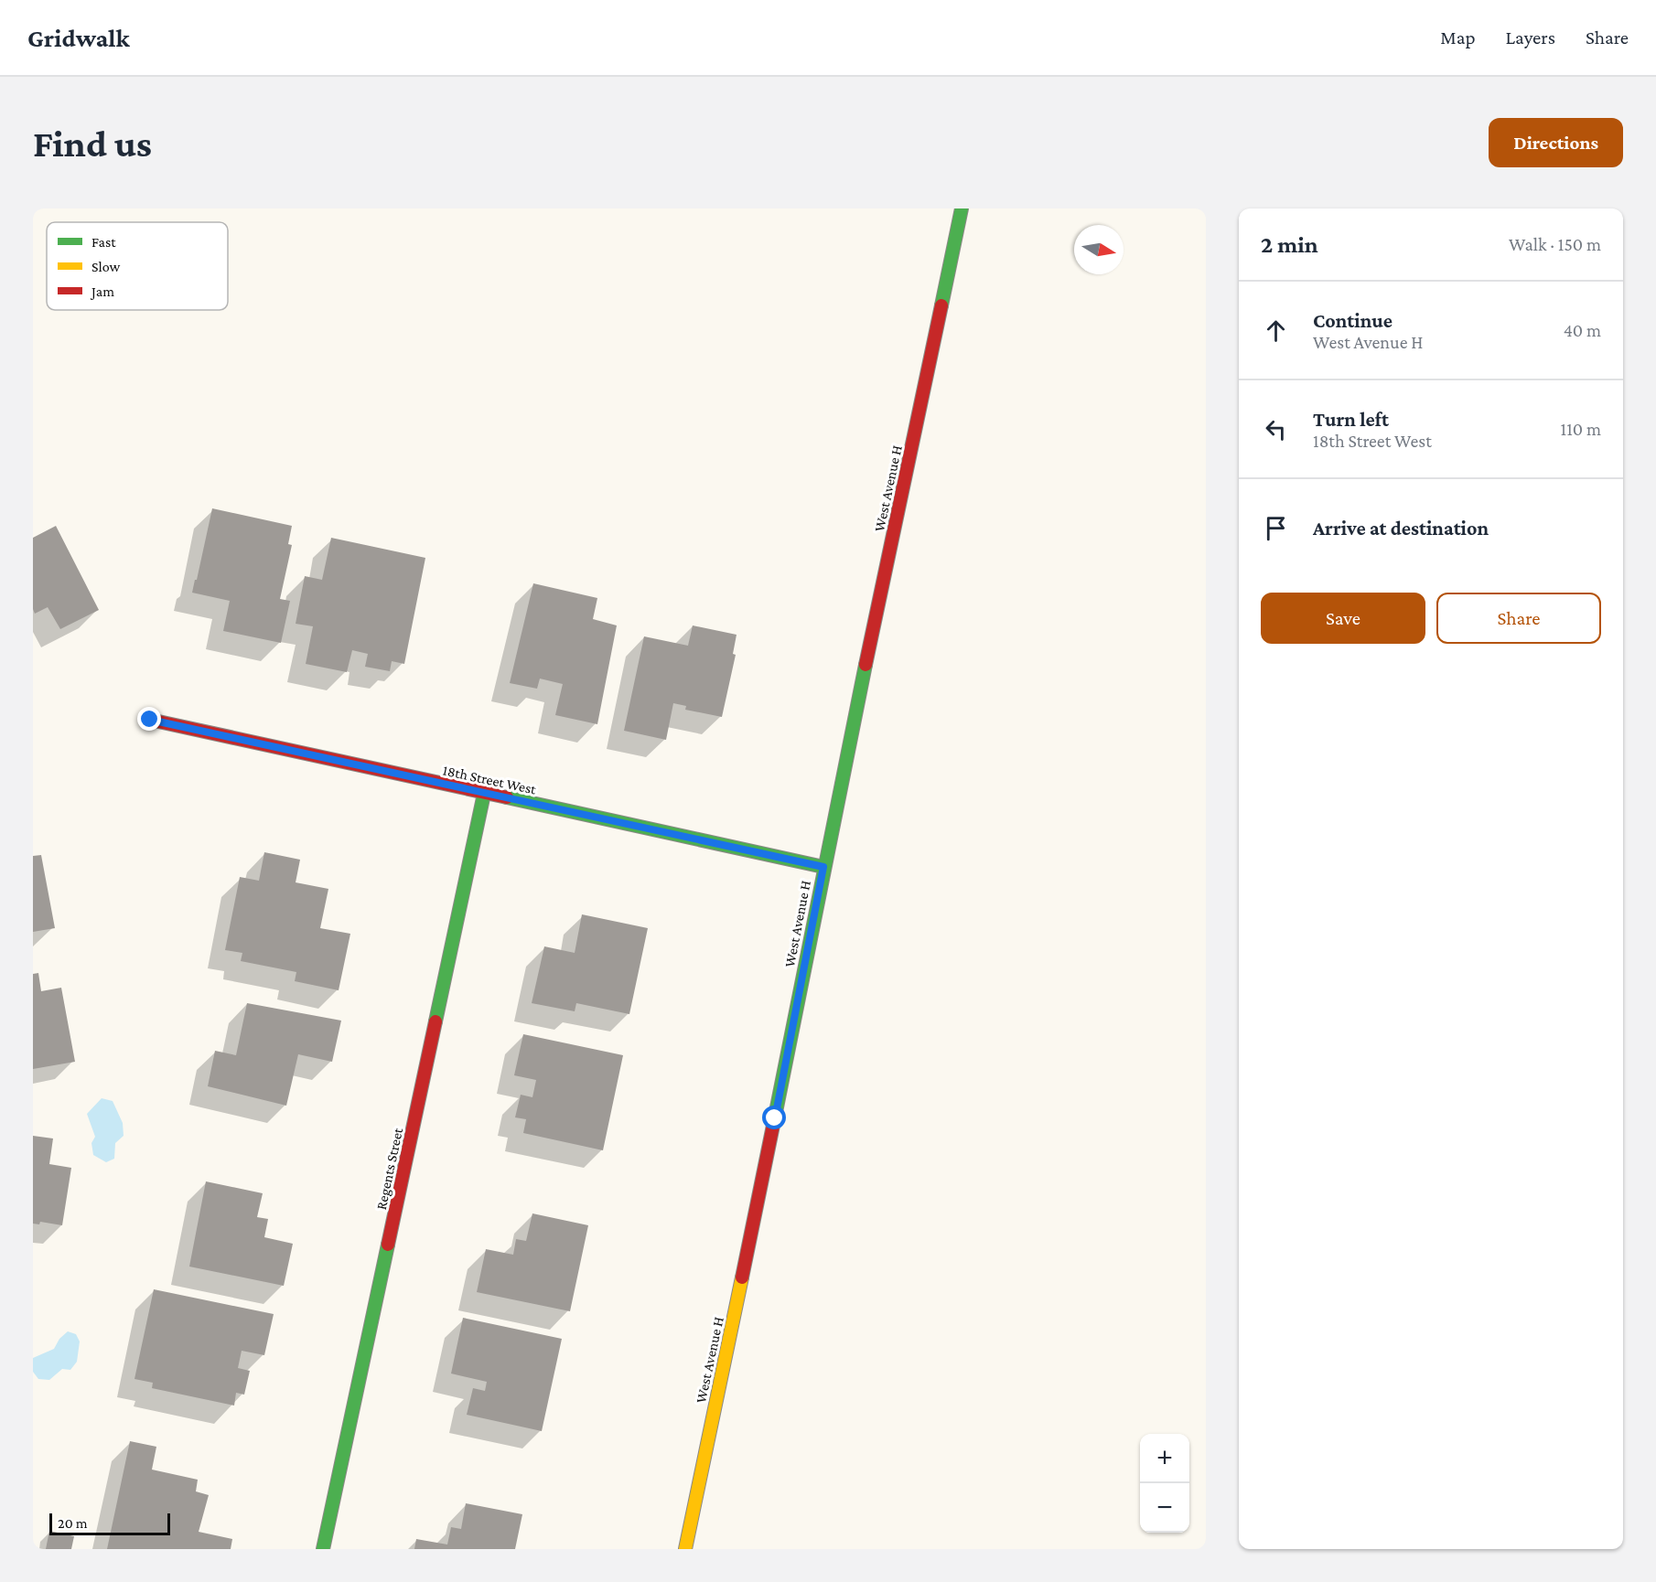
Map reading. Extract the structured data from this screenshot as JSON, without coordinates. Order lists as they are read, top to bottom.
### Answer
{
  "streets": {
    "street": ["West Avenue H", "18th Street West", "Regents Street"]
  },
  "crossings": [
    ["West Avenue H", "18th Street West"],
    ["18th Street West", "Regents Street"]
  ],
  "legend": ["Fast", "Slow", "Jam"],
  "scale_bar": "20 m",
  "north": "right",
  "page": {
    "header": "Gridwalk",
    "nav": ["Map", "Layers", "Share"],
    "buttons": [
      "Directions",
      ["Save", "Share"]
    ],
    "title": "Find us",
    "heading": ["2 min", "Walk · 150 m"],
    "list": [
      ["Continue", "West Avenue H", "40 m"],
      ["Turn left", "18th Street West", "110 m"],
      "Arrive at destination"
    ],
    "map_buttons": ["+", "−"],
    "scale": "20 m"
  }
}
